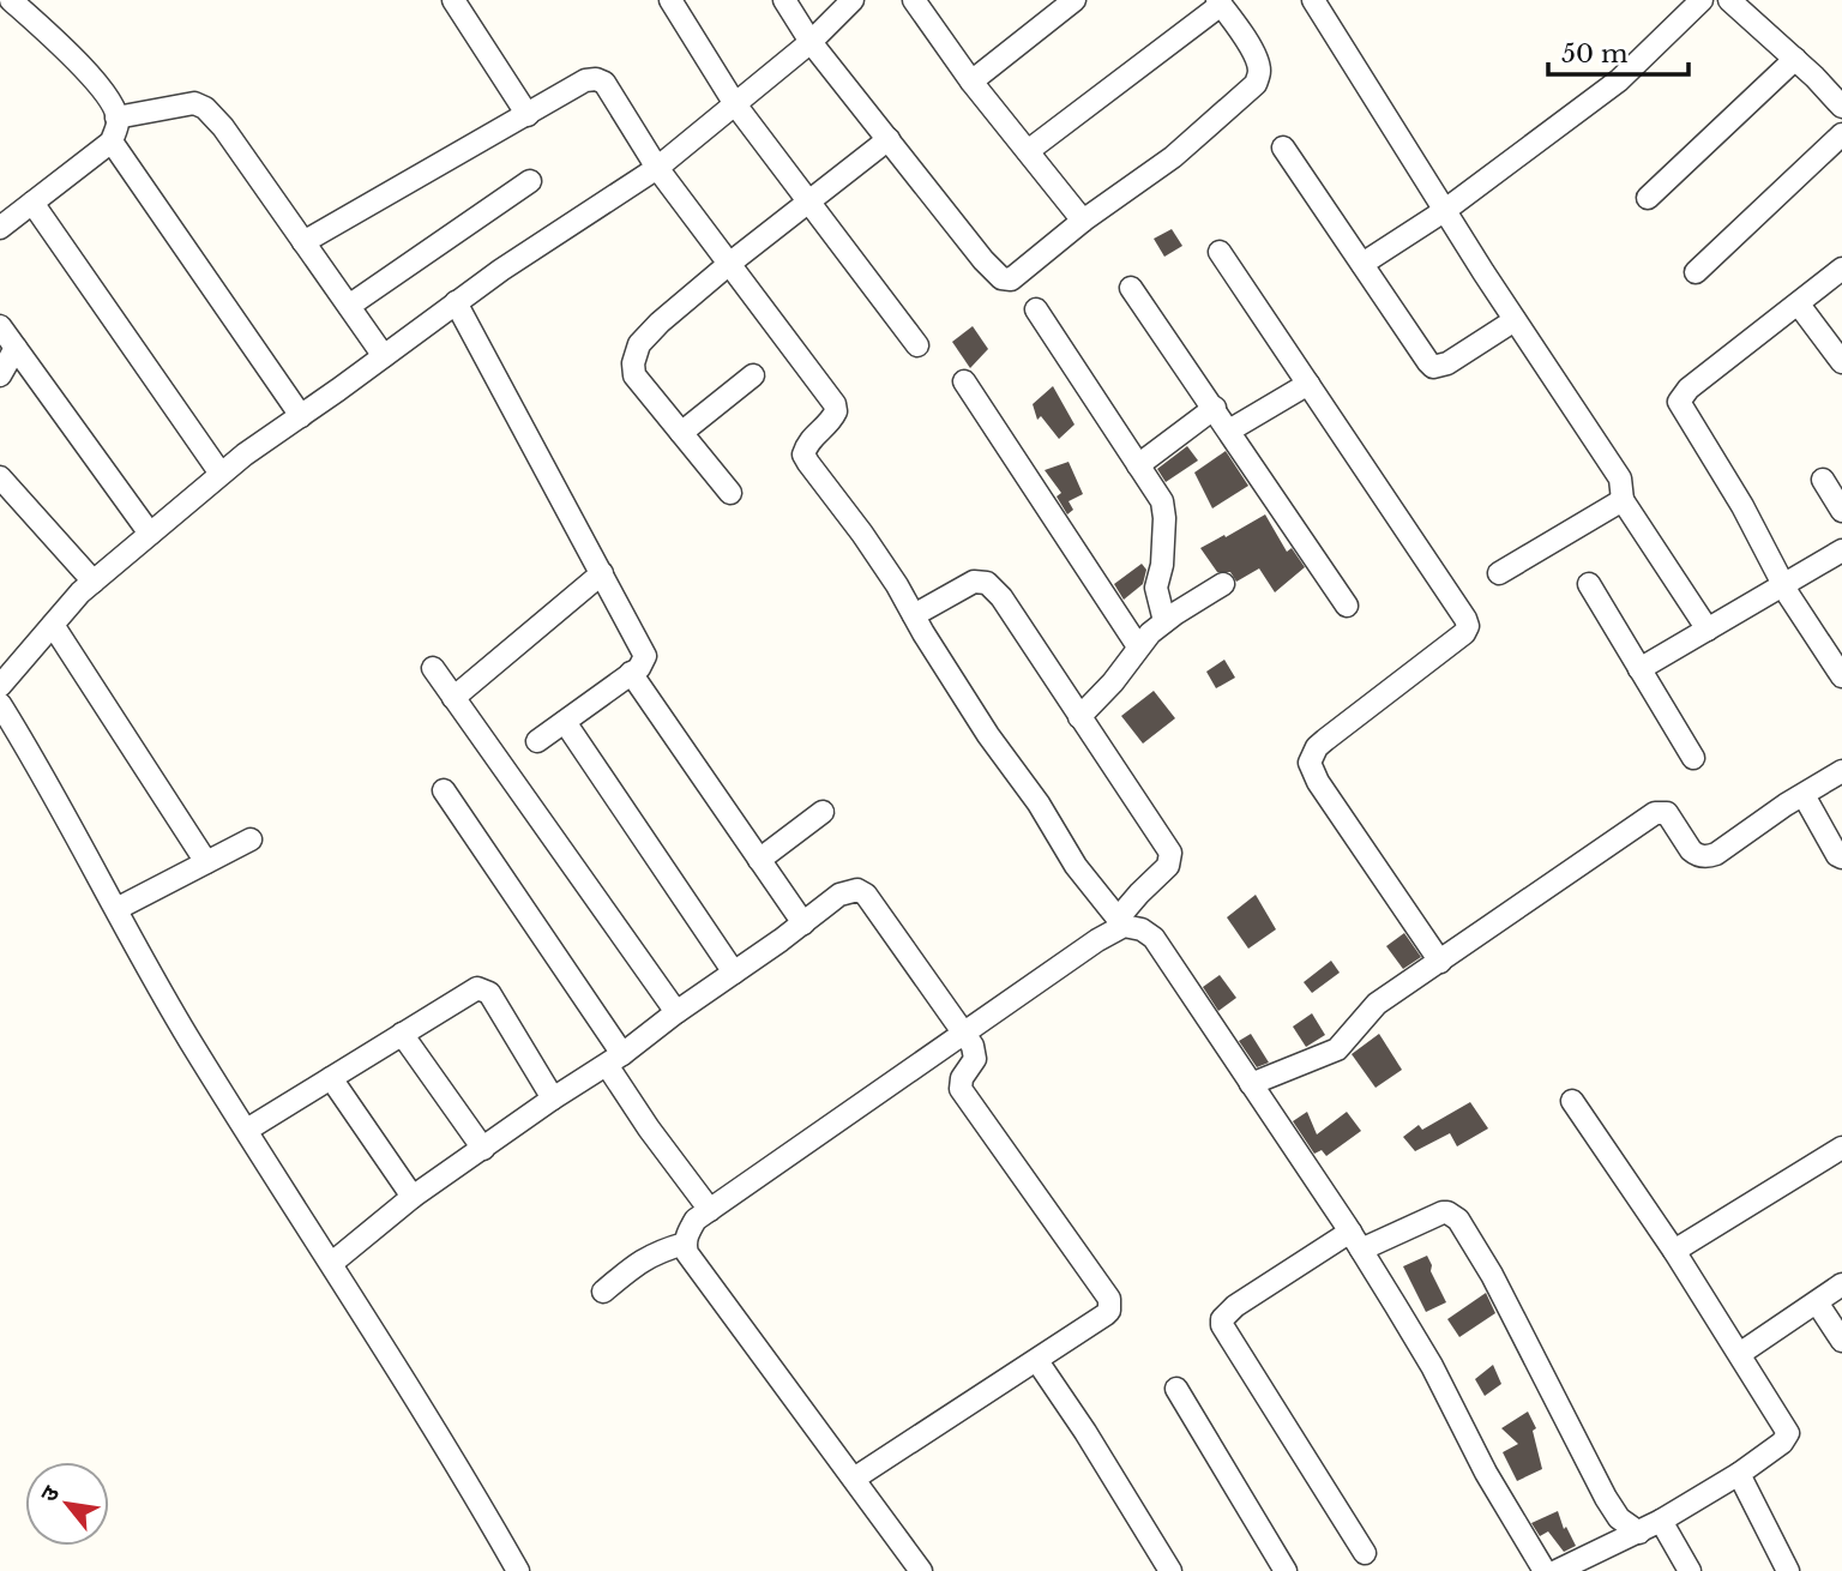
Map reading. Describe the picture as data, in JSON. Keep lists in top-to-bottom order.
{
  "scale_bar": "50 m",
  "north": "top left"
}
